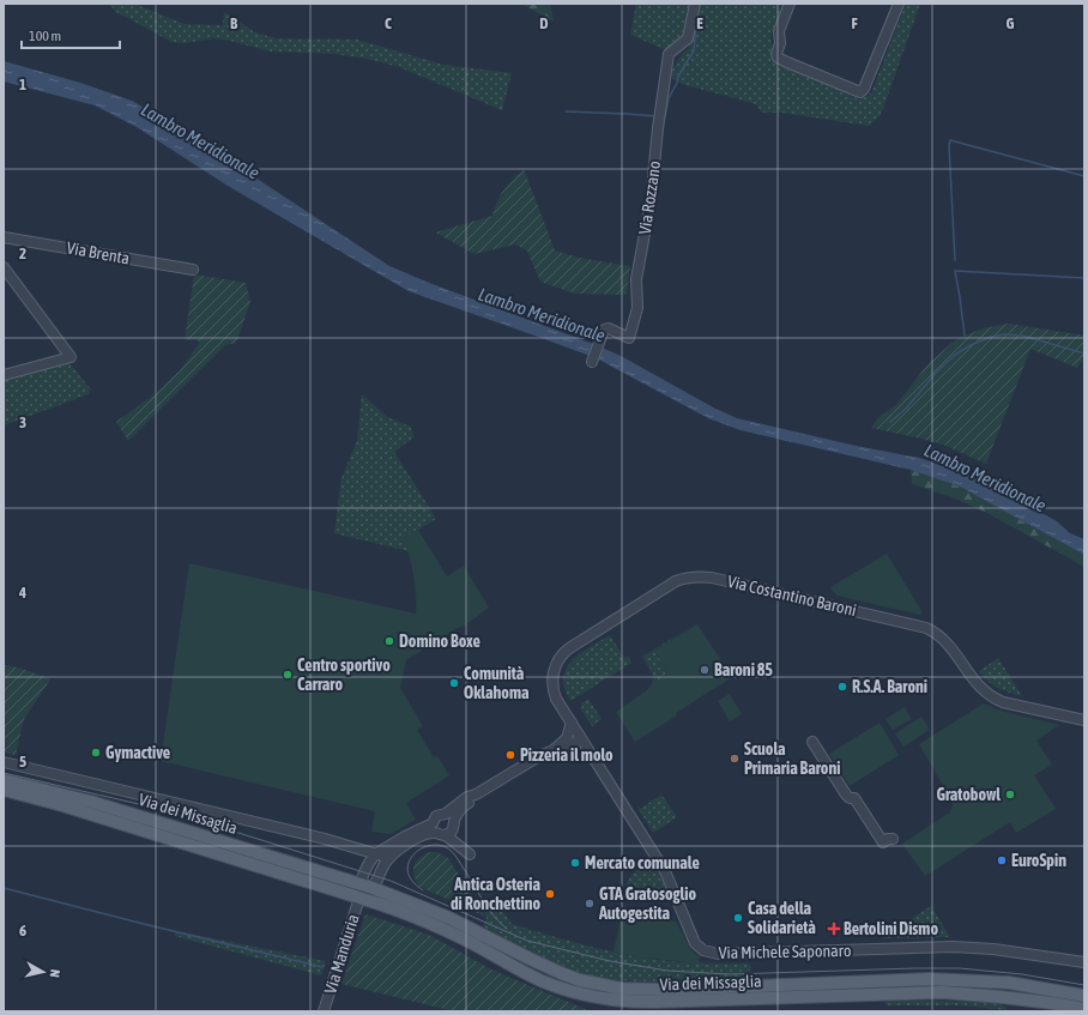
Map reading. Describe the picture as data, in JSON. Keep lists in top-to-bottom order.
{
  "streets": {
    "main road": ["Via dei Missaglia"],
    "street": [
      "Via Rozzano",
      "Via Brenta",
      "Via Costantino Baroni",
      "Via Michele Saponaro",
      "Via Manduria"
    ]
  },
  "crossings": [
    ["Via Costantino Baroni", "Via Michele Saponaro"],
    ["Via dei Missaglia", "Via Manduria"]
  ],
  "water": ["Lambro Meridionale"],
  "places": {
    "other": [
      "Domino Boxe",
      "Baroni 85",
      "Centro sportivo Carraro",
      "Comunità Oklahoma",
      "R.S.A. Baroni",
      "Gymactive",
      "Pizzeria il molo",
      "Scuola Primaria Baroni",
      "Gratobowl",
      "EuroSpin",
      "Mercato comunale",
      "Antica Osteria di Ronchettino",
      "GTA Gratosoglio Autogestita",
      "Casa della Solidarietà"
    ],
    "health": ["Bertolini Dismo"]
  },
  "scale_bar": "100 m",
  "north": "right",
  "grid": {
    "columns": [
      "B",
      "C",
      "D",
      "E",
      "F",
      "G"
    ],
    "rows": [
      "1",
      "2",
      "3",
      "4",
      "5",
      "6"
    ]
  }
}
